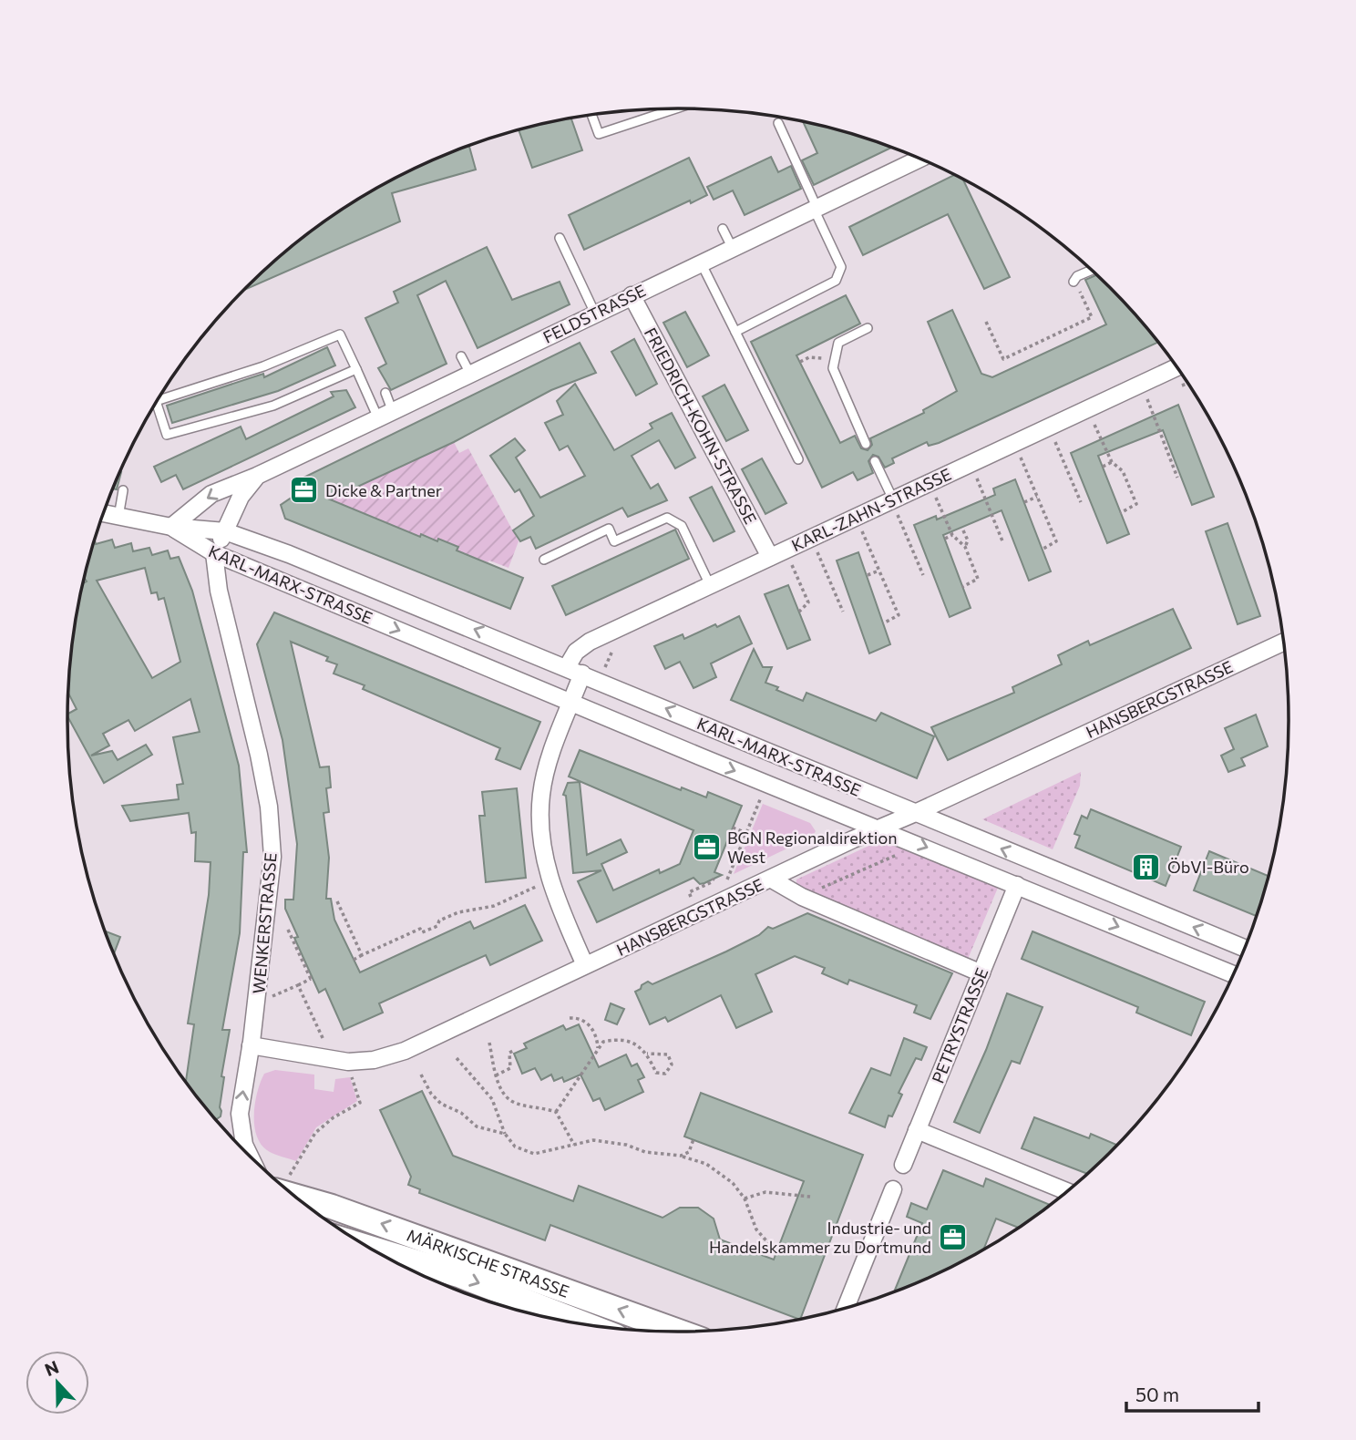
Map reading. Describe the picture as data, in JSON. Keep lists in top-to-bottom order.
{
  "streets": {
    "main road": ["MÄRKISCHE STRASSE"],
    "street": [
      "FELDSTRASSE",
      "FRIEDRICH-KOHN-STRASSE",
      "KARL-ZAHN-STRASSE",
      "KARL-MARX-STRASSE",
      "HANSBERGSTRASSE",
      "WENKERSTRASSE",
      "PETRYSTRASSE"
    ]
  },
  "crossings": [
    ["FELDSTRASSE", "FRIEDRICH-KOHN-STRASSE"],
    ["FELDSTRASSE", "KARL-MARX-STRASSE"],
    ["FELDSTRASSE", "WENKERSTRASSE"],
    ["FRIEDRICH-KOHN-STRASSE", "KARL-ZAHN-STRASSE"],
    ["KARL-ZAHN-STRASSE", "KARL-MARX-STRASSE"],
    ["KARL-MARX-STRASSE", "HANSBERGSTRASSE"],
    ["KARL-MARX-STRASSE", "WENKERSTRASSE"],
    ["KARL-MARX-STRASSE", "PETRYSTRASSE"],
    ["HANSBERGSTRASSE", "WENKERSTRASSE"]
  ],
  "places": {
    "office": ["Dicke & Partner", "BGN Regionaldirektion West", "Industrie- und Handelskammer zu Dortmund"],
    "building": ["ÖbVI-Büro"]
  },
  "scale_bar": "50 m",
  "north": "top"
}
